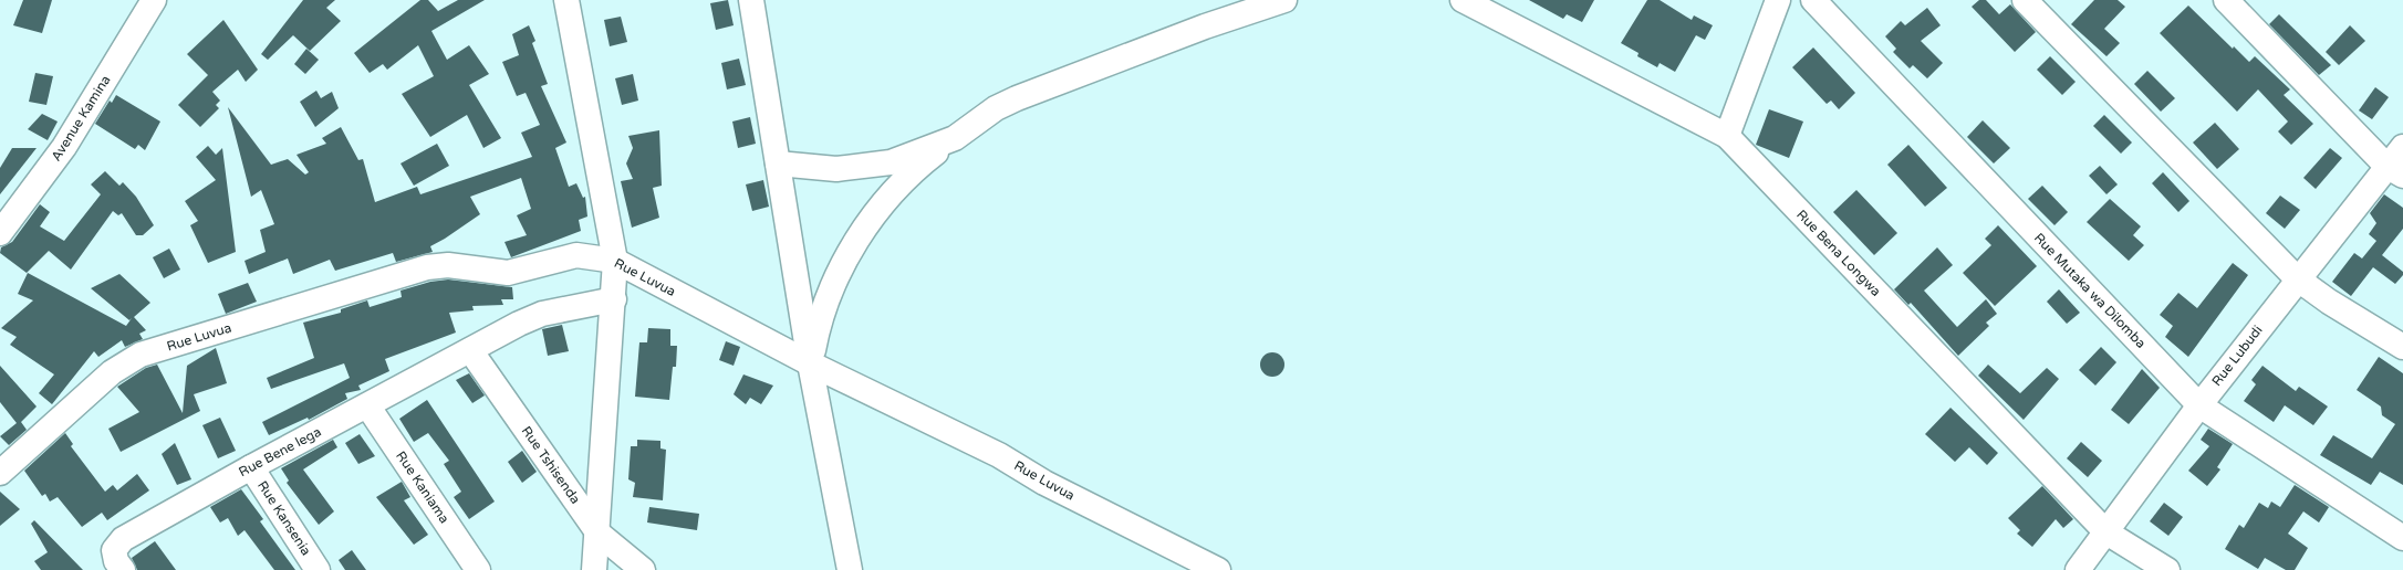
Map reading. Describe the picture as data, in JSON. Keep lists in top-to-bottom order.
{
  "streets": {
    "street": [
      "Avenue Kamina",
      "Rue Bena Longwa",
      "Rue Luvua",
      "Rue Mutaka wa Dilomba",
      "Rue Lubudi",
      "Rue Bene lega",
      "Rue Tshisenda",
      "Rue Kaniama",
      "Rue Kansenia"
    ]
  },
  "crossings": [
    ["Rue Bena Longwa", "Rue Lubudi"],
    ["Rue Mutaka wa Dilomba", "Rue Lubudi"],
    ["Rue Bene lega", "Rue Tshisenda"],
    ["Rue Bene lega", "Rue Kaniama"],
    ["Rue Bene lega", "Rue Kansenia"]
  ]
}
